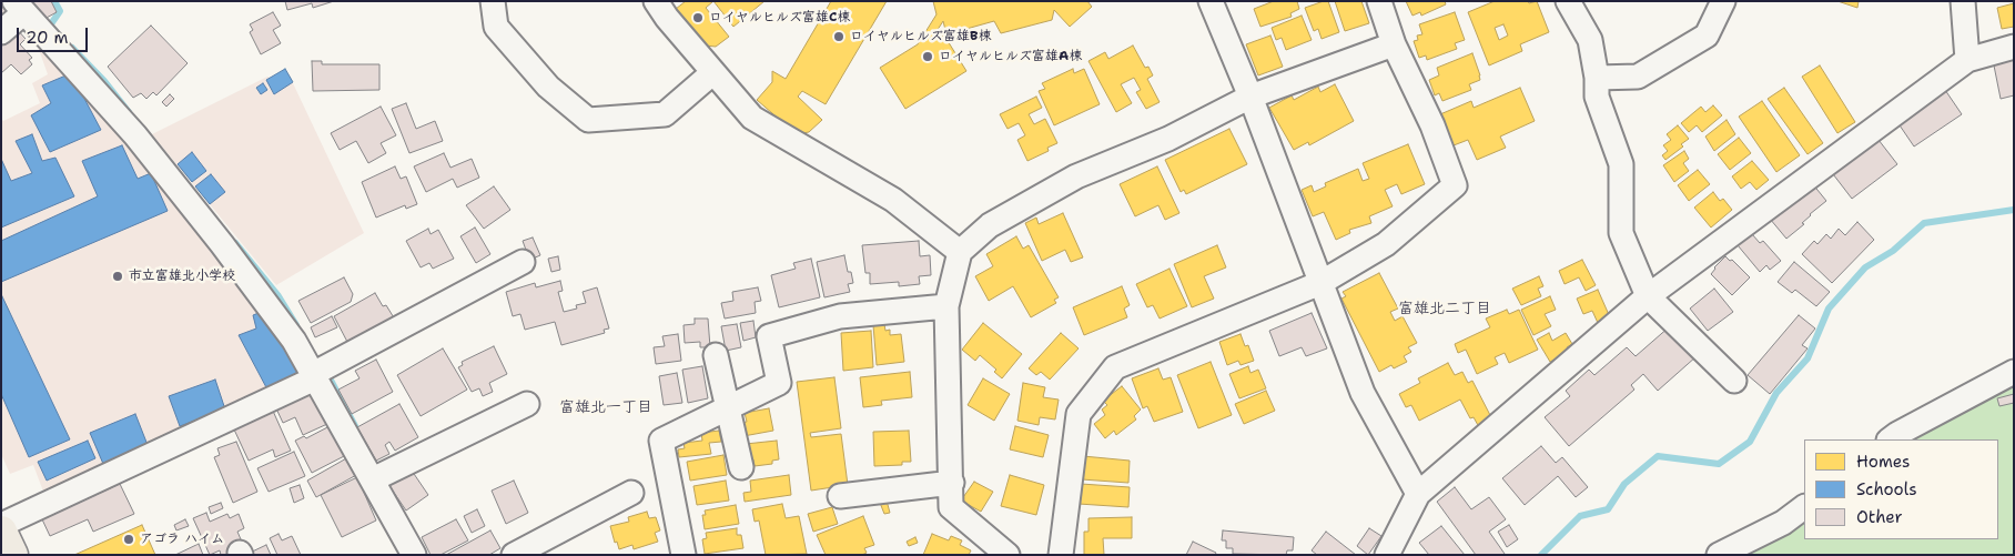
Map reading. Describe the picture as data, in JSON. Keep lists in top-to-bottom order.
{
  "districts": ["富雄北二丁目", "富雄北一丁目"],
  "places": [
    "ロイヤルヒルズ富雄C棟",
    "ロイヤルヒルズ富雄B棟",
    "ロイヤルヒルズ富雄A棟",
    "市立富雄北小学校",
    "アゴラ ハイム"
  ],
  "legend": ["Homes", "Schools", "Other"],
  "scale_bar": "20 m"
}
